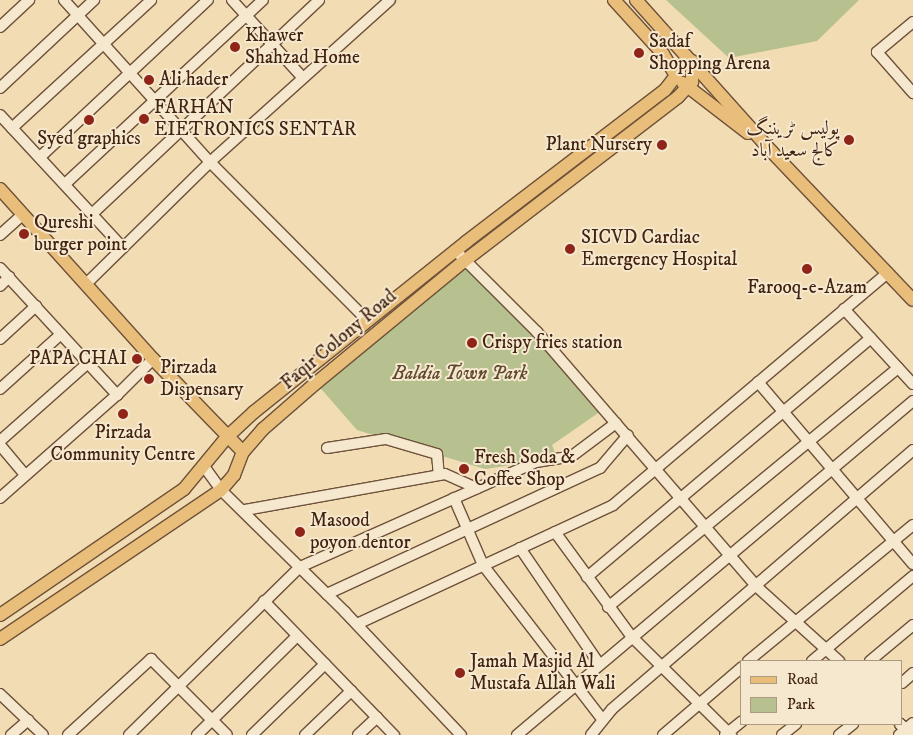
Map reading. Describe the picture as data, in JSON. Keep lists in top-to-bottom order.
{
  "streets": {
    "main road": ["Faqir Colony Road"]
  },
  "parks": ["Baldia Town Park"],
  "places": [
    "Khawer Shahzad Home",
    "Sadaf Shopping Arena",
    "Ali hader",
    "FARHAN EIETRONICS SENTAR",
    "Syed graphics",
    "پولیس ٹریننگ کالج سعید آباد",
    "Plant Nursery",
    "Qureshi burger point",
    "SICVD Cardiac Emergency Hospital",
    "Farooq-e-Azam",
    "Crispy fries station",
    "PAPA CHAI",
    "Pirzada Dispensary",
    "Pirzada Community Centre",
    "Fresh Soda & Coffee Shop",
    "Masood poyon dentor",
    "Jamah Masjid Al Mustafa Allah Wali"
  ],
  "legend": ["Road", "Park"]
}
